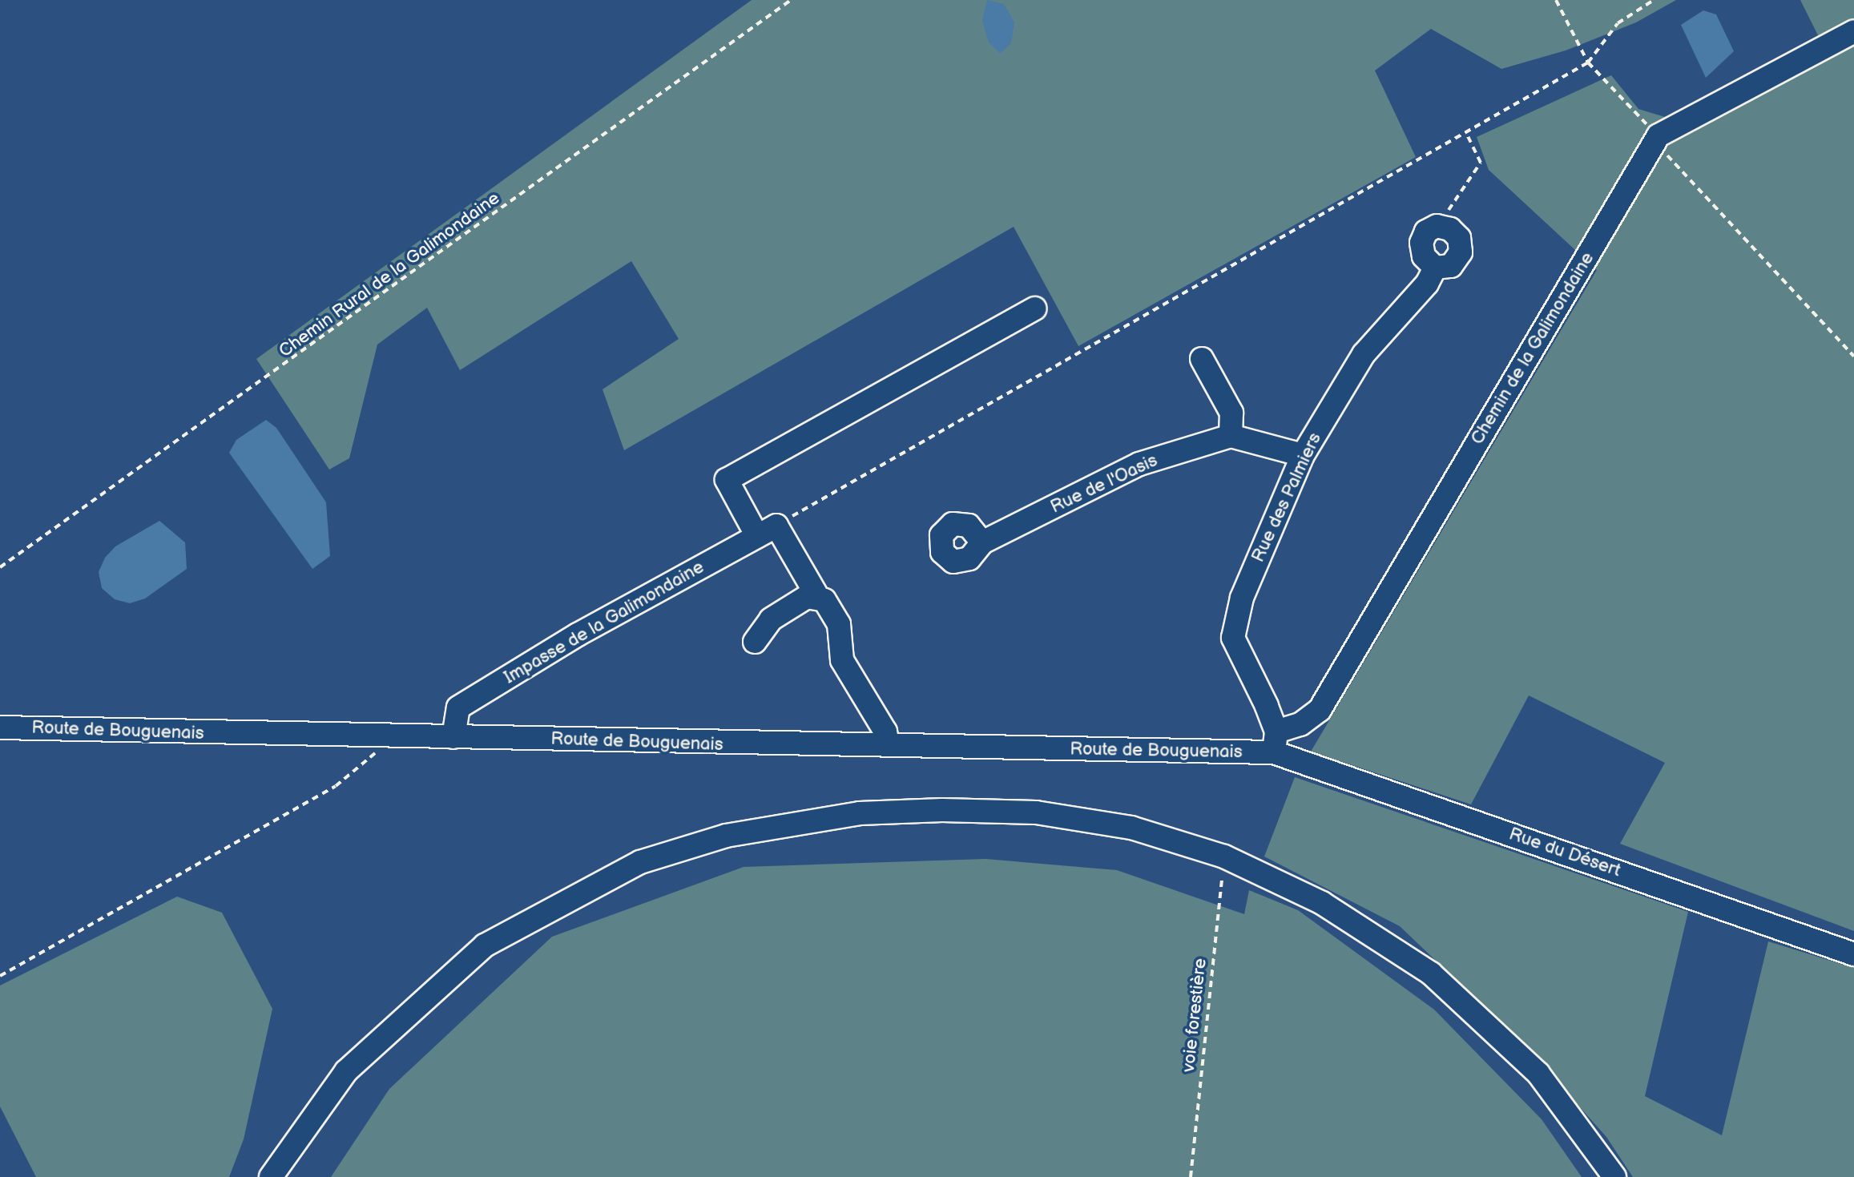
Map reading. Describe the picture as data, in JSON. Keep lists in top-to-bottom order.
{
  "streets": {
    "street": [
      "Chemin de la Galimondaine",
      "Rue de l'Oasis",
      "Rue des Palmiers",
      "Impasse de la Galimondaine",
      "Route de Bouguenais",
      "Rue du Désert"
    ],
    "path": ["Chemin Rural de la Galimondaine", "voie forestière"]
  },
  "crossings": [
    ["Chemin de la Galimondaine", "Rue des Palmiers"],
    ["Chemin de la Galimondaine", "Route de Bouguenais"],
    ["Chemin de la Galimondaine", "Rue du Désert"],
    ["Rue des Palmiers", "Route de Bouguenais"],
    ["Rue des Palmiers", "Rue du Désert"],
    ["Impasse de la Galimondaine", "Route de Bouguenais"],
    ["Route de Bouguenais", "Rue du Désert"]
  ]
}
